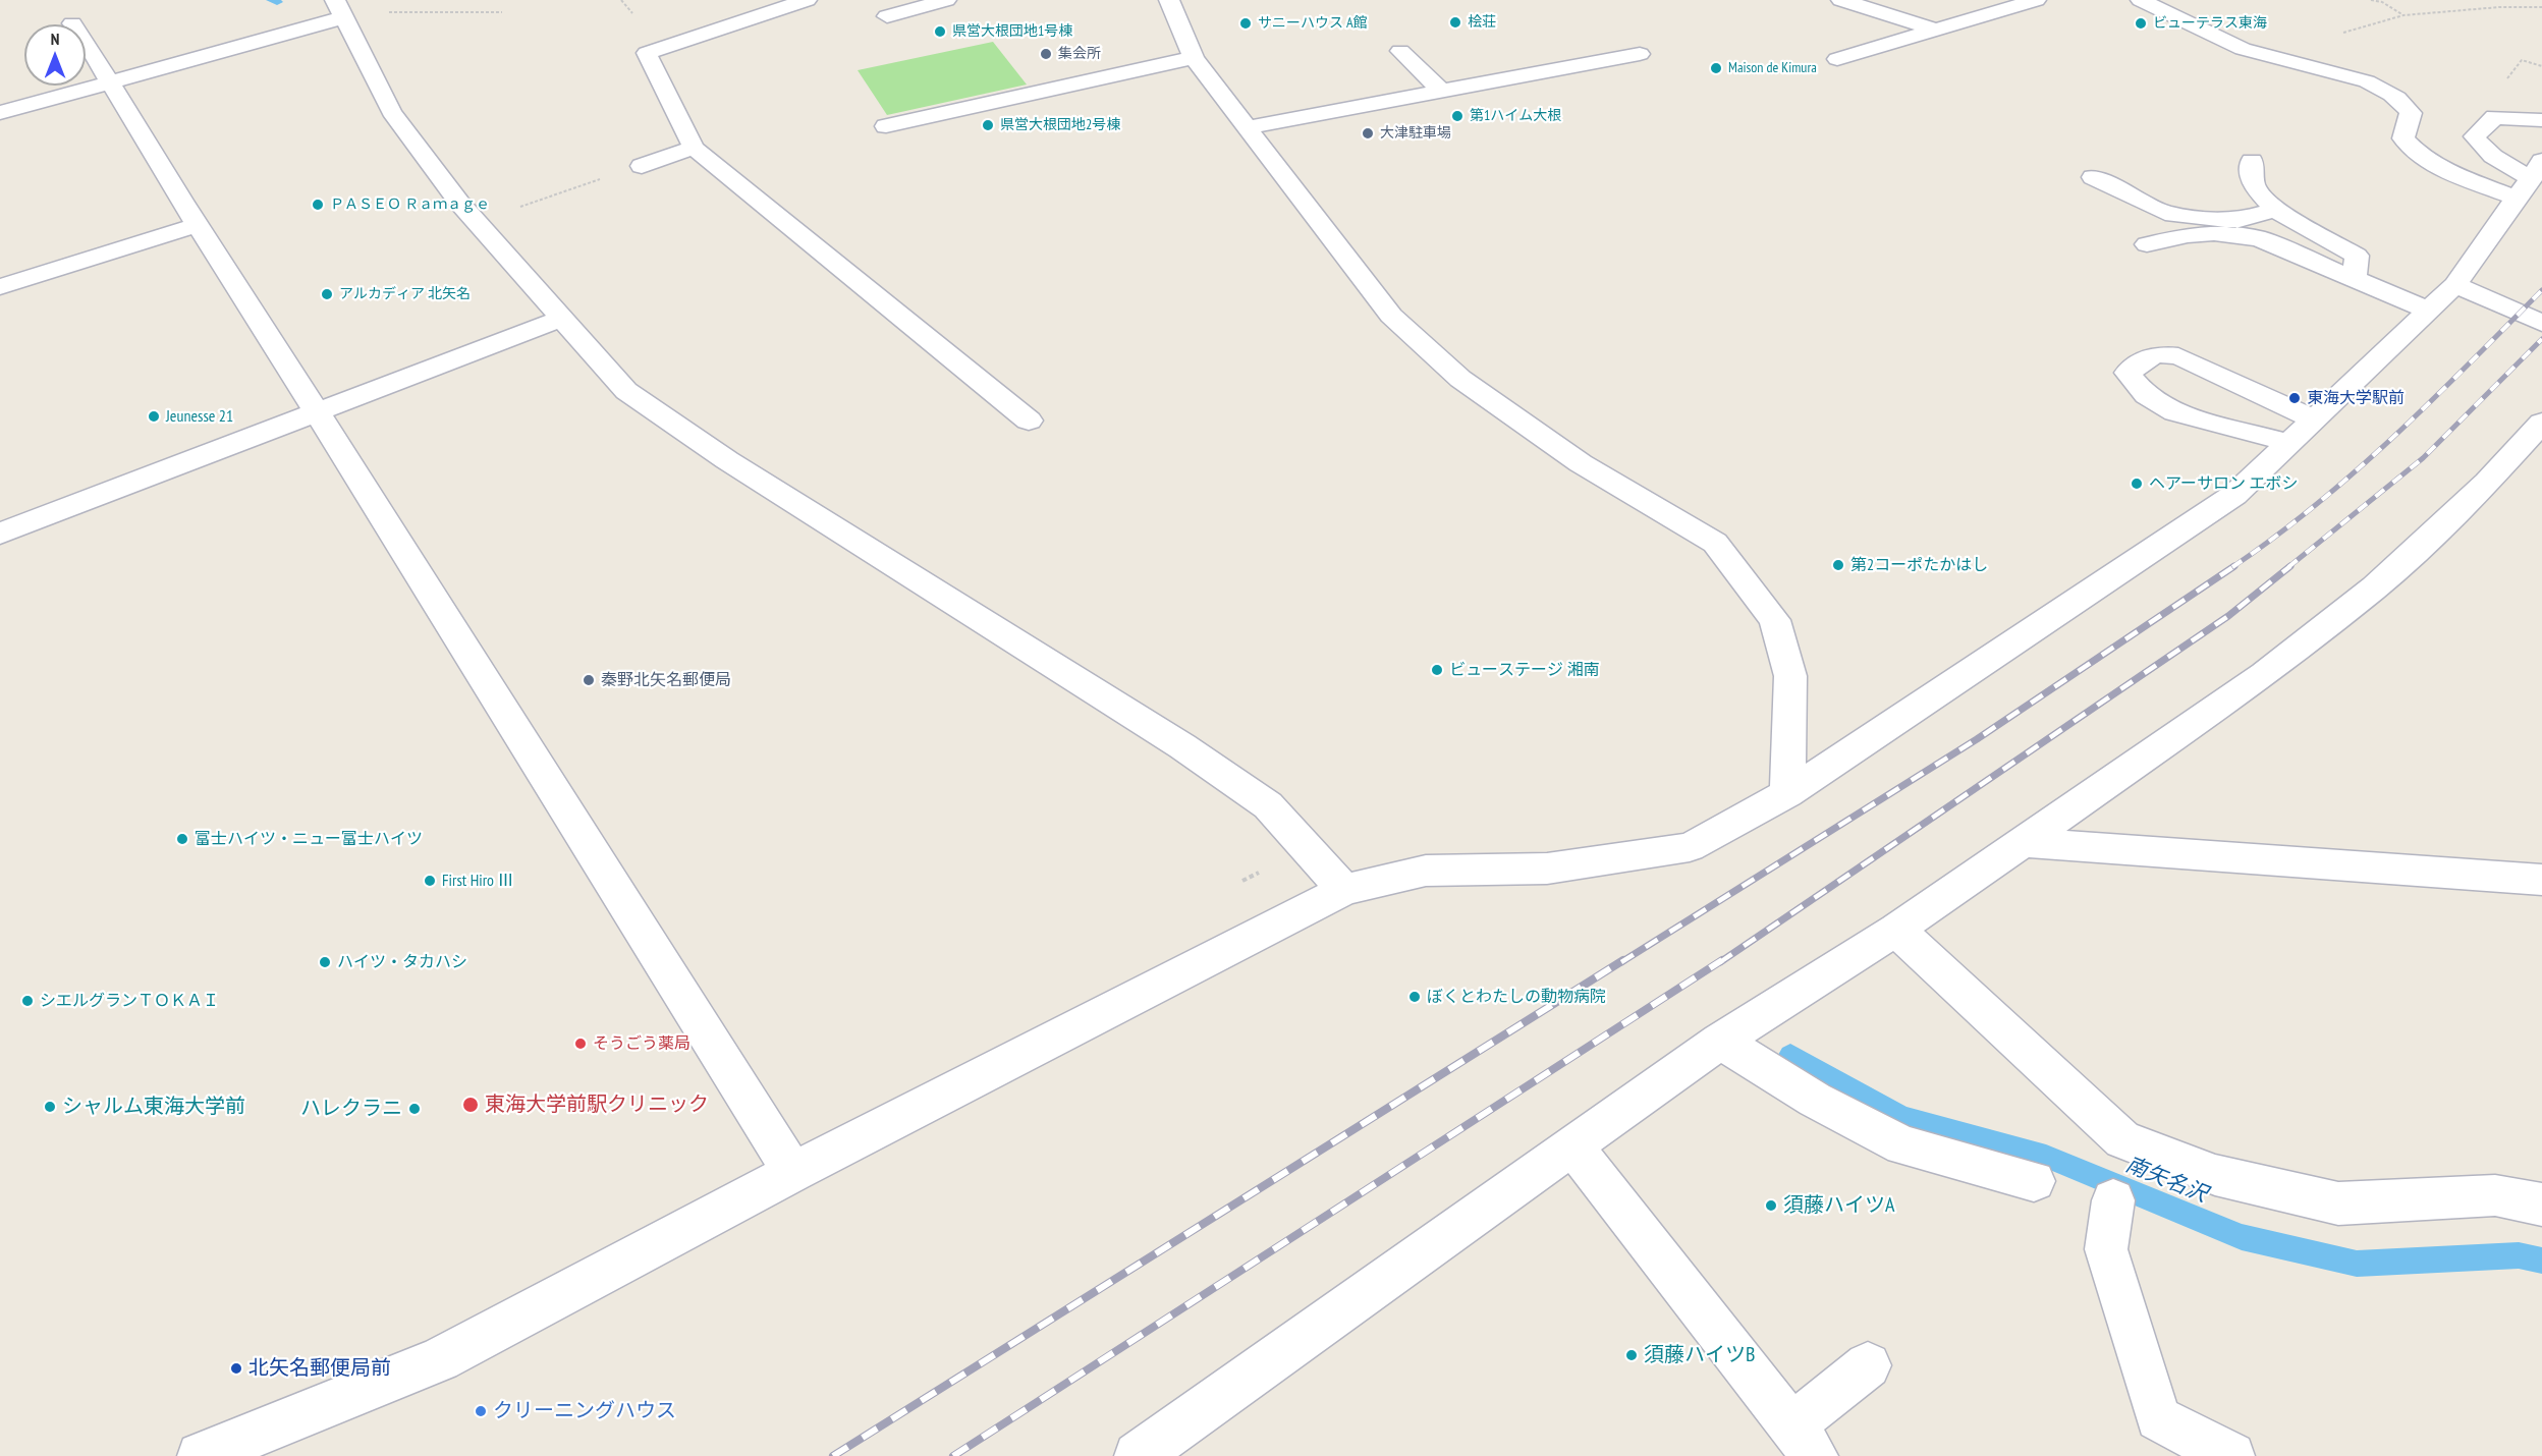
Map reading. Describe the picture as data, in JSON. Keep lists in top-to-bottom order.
{
  "water": ["南矢名沢"],
  "places": [
    "桧荘",
    "サニーハウス A館",
    "ビューテラス東海",
    "県営大根団地1号棟",
    "集会所",
    "Maison de Kimura",
    "第1ハイム大根",
    "県営大根団地2号棟",
    "大津駐車場",
    "ＰＡＳＥＯ Ｒａｍａｇｅ",
    "アルカディア 北矢名",
    "東海大学駅前",
    "Jeunesse 21",
    "ヘアーサロン エボシ",
    "第2コーポたかはし",
    "ビューステージ 湘南",
    "秦野北矢名郵便局",
    "富士ハイツ・ニュー富士ハイツ",
    "First Hiro Ⅲ",
    "ハイツ・タカハシ",
    "ぼくとわたしの動物病院",
    "シエルグランＴＯＫＡＩ",
    "そうごう薬局",
    "東海大学前駅クリニック",
    "シャルム東海大学前",
    "ハレクラニ",
    "須藤ハイツA",
    "須藤ハイツB",
    "北矢名郵便局前",
    "クリーニングハウス"
  ],
  "north": "top"
}
